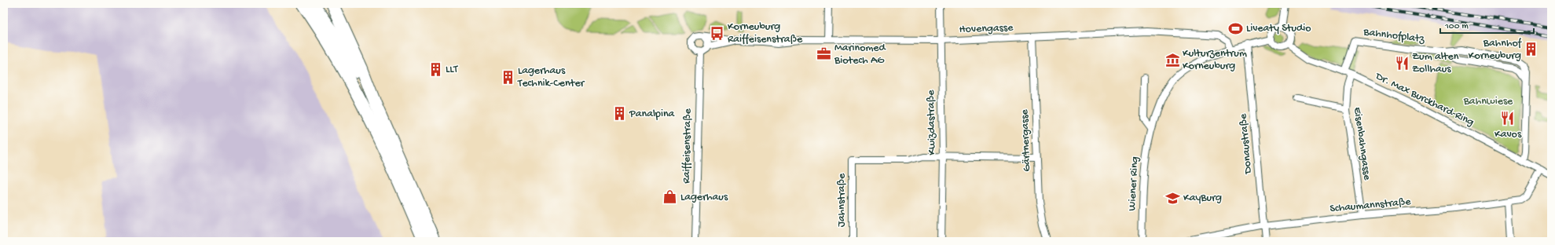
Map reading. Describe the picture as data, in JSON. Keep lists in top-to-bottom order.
{
  "streets": {
    "street": [
      "Hovengasse",
      "Bahnhofplatz",
      "Dr. Max Burckhard-Ring",
      "Kwizdastraße",
      "Gärtnergasse",
      "Donaustraße",
      "Eisenbahngasse",
      "Raiffeisenstraße",
      "Wiener Ring",
      "Jahnstraße",
      "Schaumannstraße"
    ]
  },
  "crossings": [
    ["Hovengasse", "Kwizdastraße"],
    ["Hovengasse", "Gärtnergasse"],
    ["Hovengasse", "Raiffeisenstraße"],
    ["Bahnhofplatz", "Dr. Max Burckhard-Ring"],
    ["Bahnhofplatz", "Eisenbahngasse"],
    ["Dr. Max Burckhard-Ring", "Eisenbahngasse"],
    ["Dr. Max Burckhard-Ring", "Schaumannstraße"],
    ["Kwizdastraße", "Jahnstraße"],
    ["Donaustraße", "Schaumannstraße"],
    ["Eisenbahngasse", "Schaumannstraße"]
  ],
  "parks": ["Bahnwiese"],
  "places": {
    "sports": ["Liveaty Studio"],
    "bus stop": ["Korneuburg Raiffeisenstraße"],
    "building": [
      "Bahnhof Korneuburg",
      "LLT",
      "Lagerhaus Technik-Center",
      "Panalpina"
    ],
    "office": ["Marinomed Biotech AG"],
    "museum": ["Kulturzentrum Korneuburg"],
    "restaurant": ["Zum alten Zollhaus", "Kavos"],
    "shop": ["Lagerhaus"],
    "school or university": ["KayBurg"]
  },
  "scale_bar": "100 m"
}
